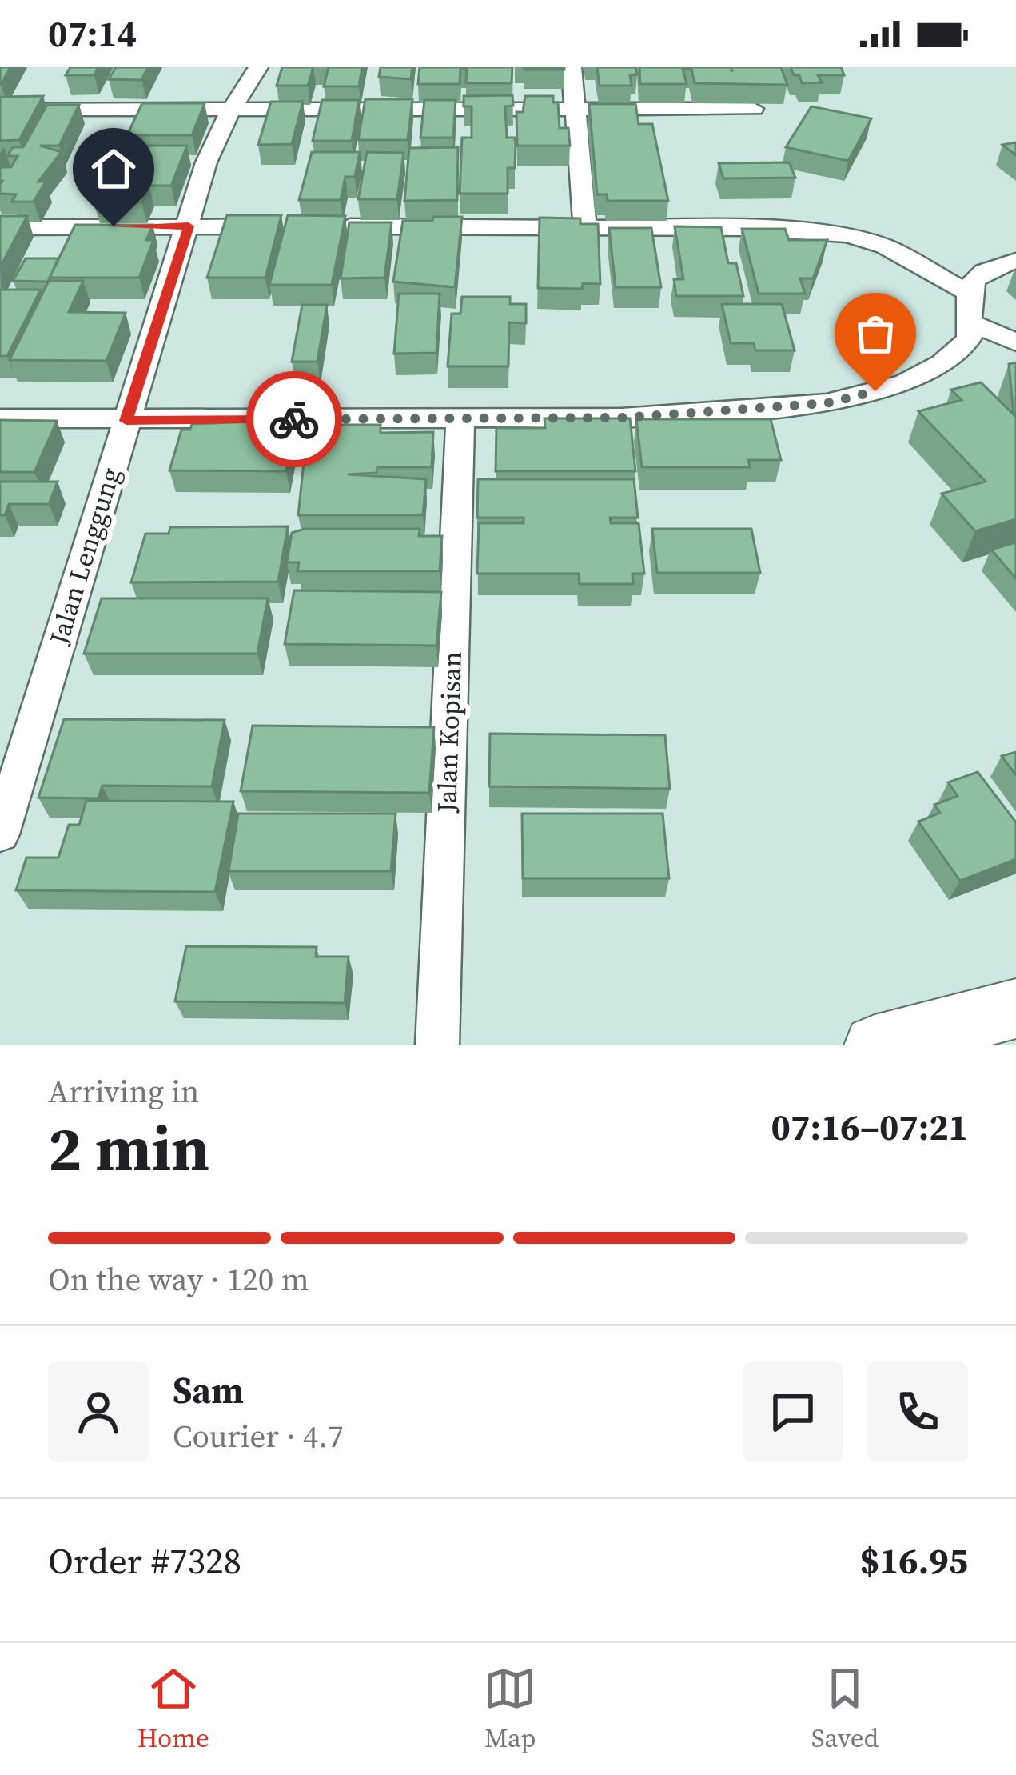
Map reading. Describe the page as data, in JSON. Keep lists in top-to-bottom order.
{
  "streets": {
    "street": ["Jalan Lenggung", "Jalan Kopisan"]
  },
  "page": {
    "status": "07:14",
    "heading": ["2 min", "Arriving in", "07:16–07:21"],
    "panel": [
      "Sam",
      "Courier · 4.7",
      "Order #7328",
      "$16.95"
    ],
    "bar": "On the way · 120 m",
    "tabs": ["Home", "Map", "Saved"]
  }
}
